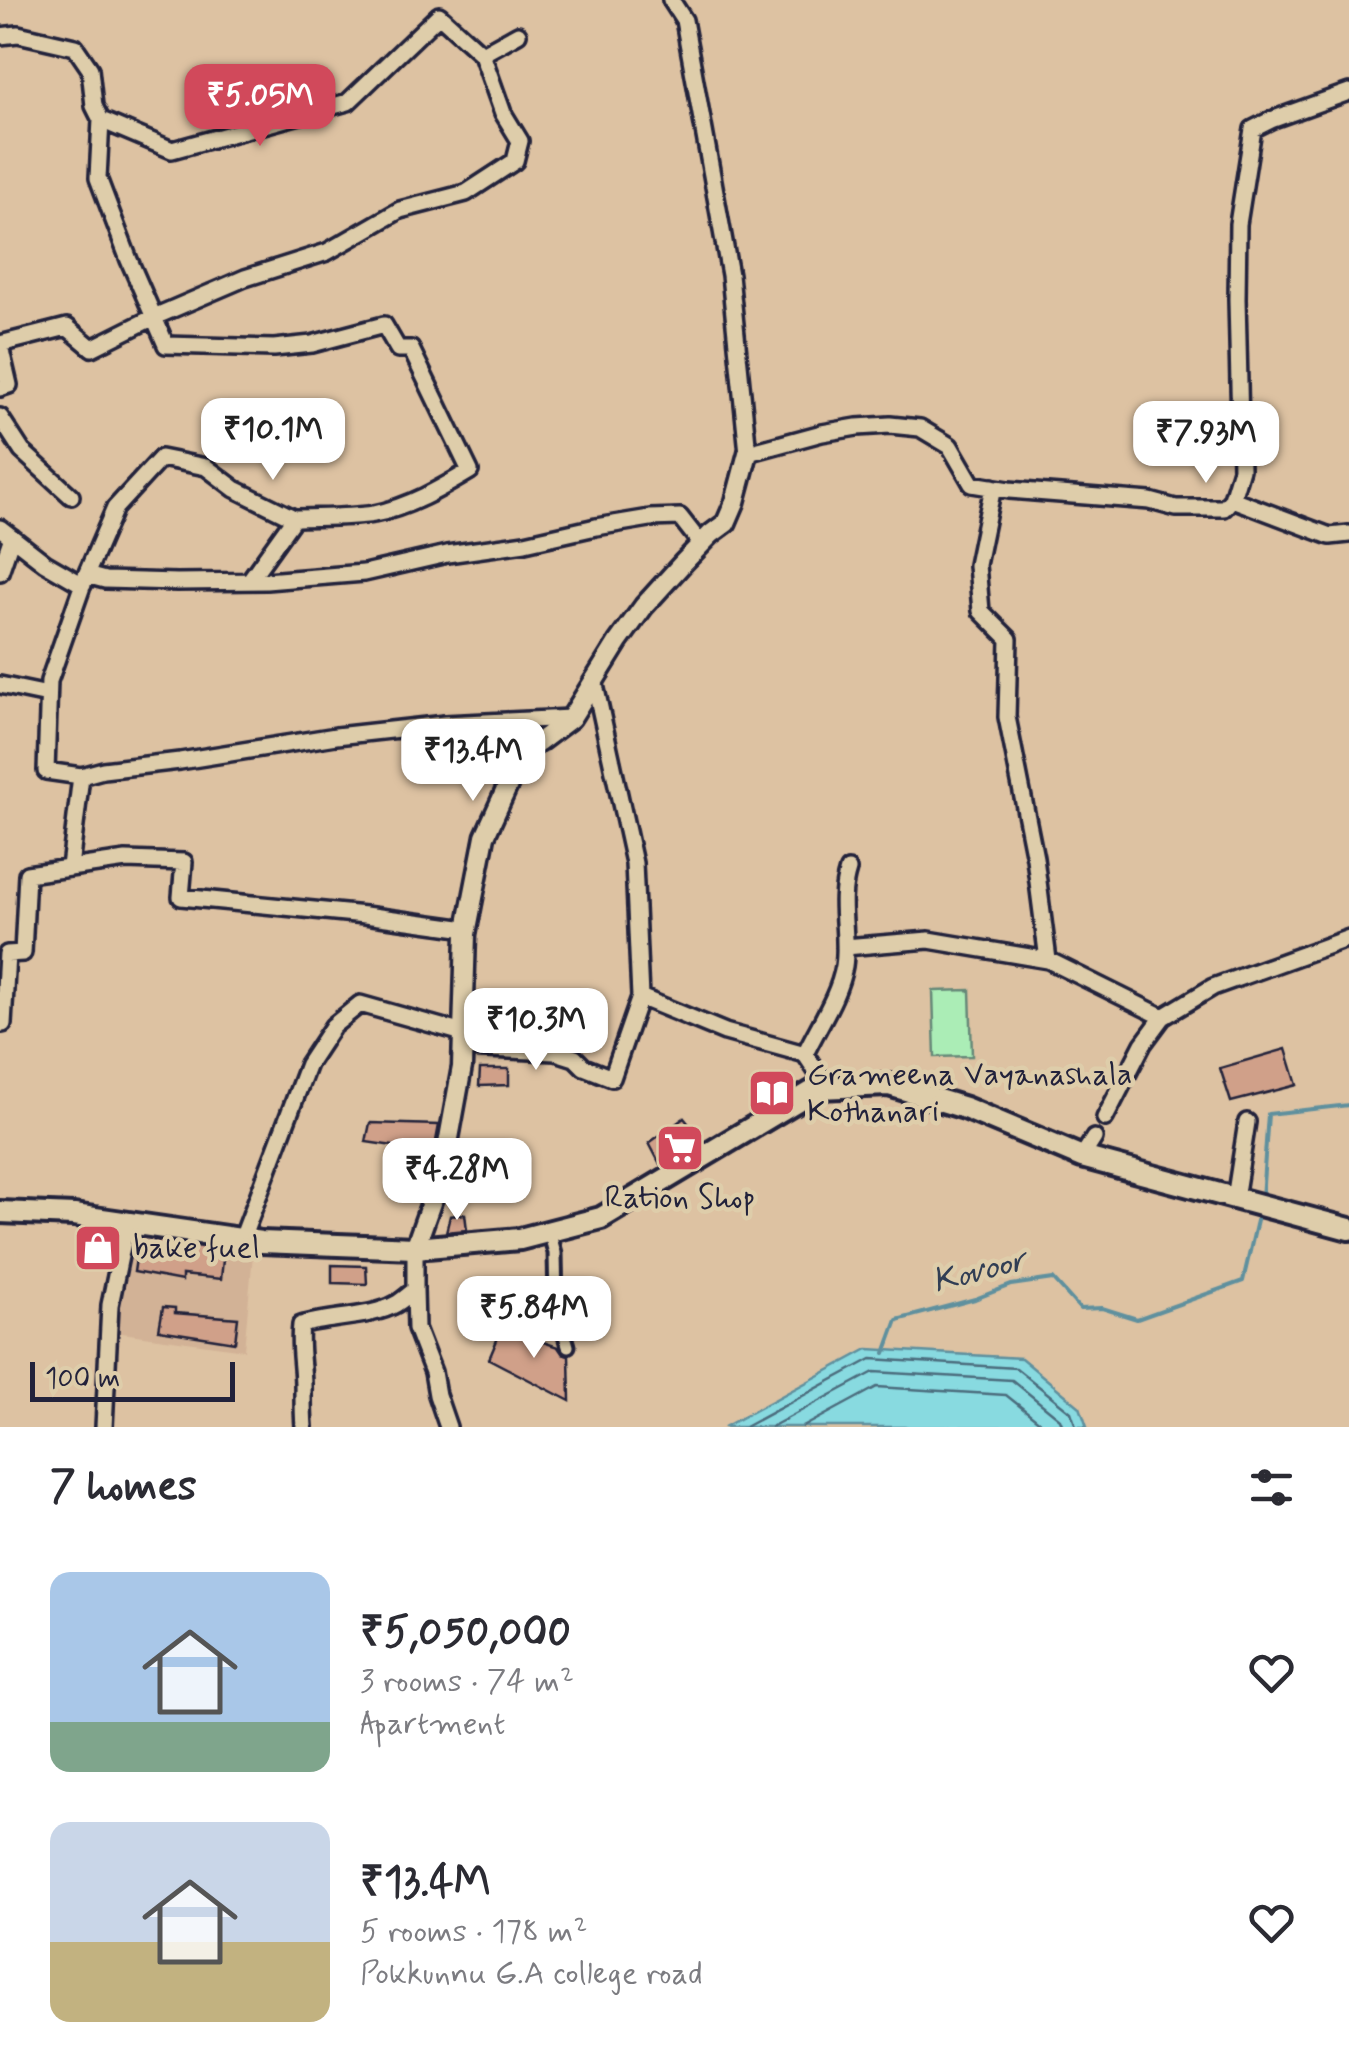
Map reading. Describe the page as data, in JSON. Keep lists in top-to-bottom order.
{
  "water": ["Kovoor"],
  "places": {
    "library": ["Grameena Vayanashala Kothanari"],
    "supermarket": ["Ration Shop"],
    "shop": ["bake fuel"]
  },
  "scale_bar": "100 m",
  "page": {
    "price": [
      "₹5.05M",
      "₹10.1M",
      "₹7.93M",
      "₹13.4M",
      "₹10.3M",
      "₹4.28M",
      "₹5.84M"
    ],
    "scale": "100 m",
    "heading": "7 homes",
    "list": [
      {
        "name": "₹5,050,000",
        "note": "3 rooms · 74 m² · Apartment"
      },
      {
        "name": "₹13.4M",
        "note": "5 rooms · 178 m² · Pokkunnu G.A college road"
      }
    ]
  }
}
